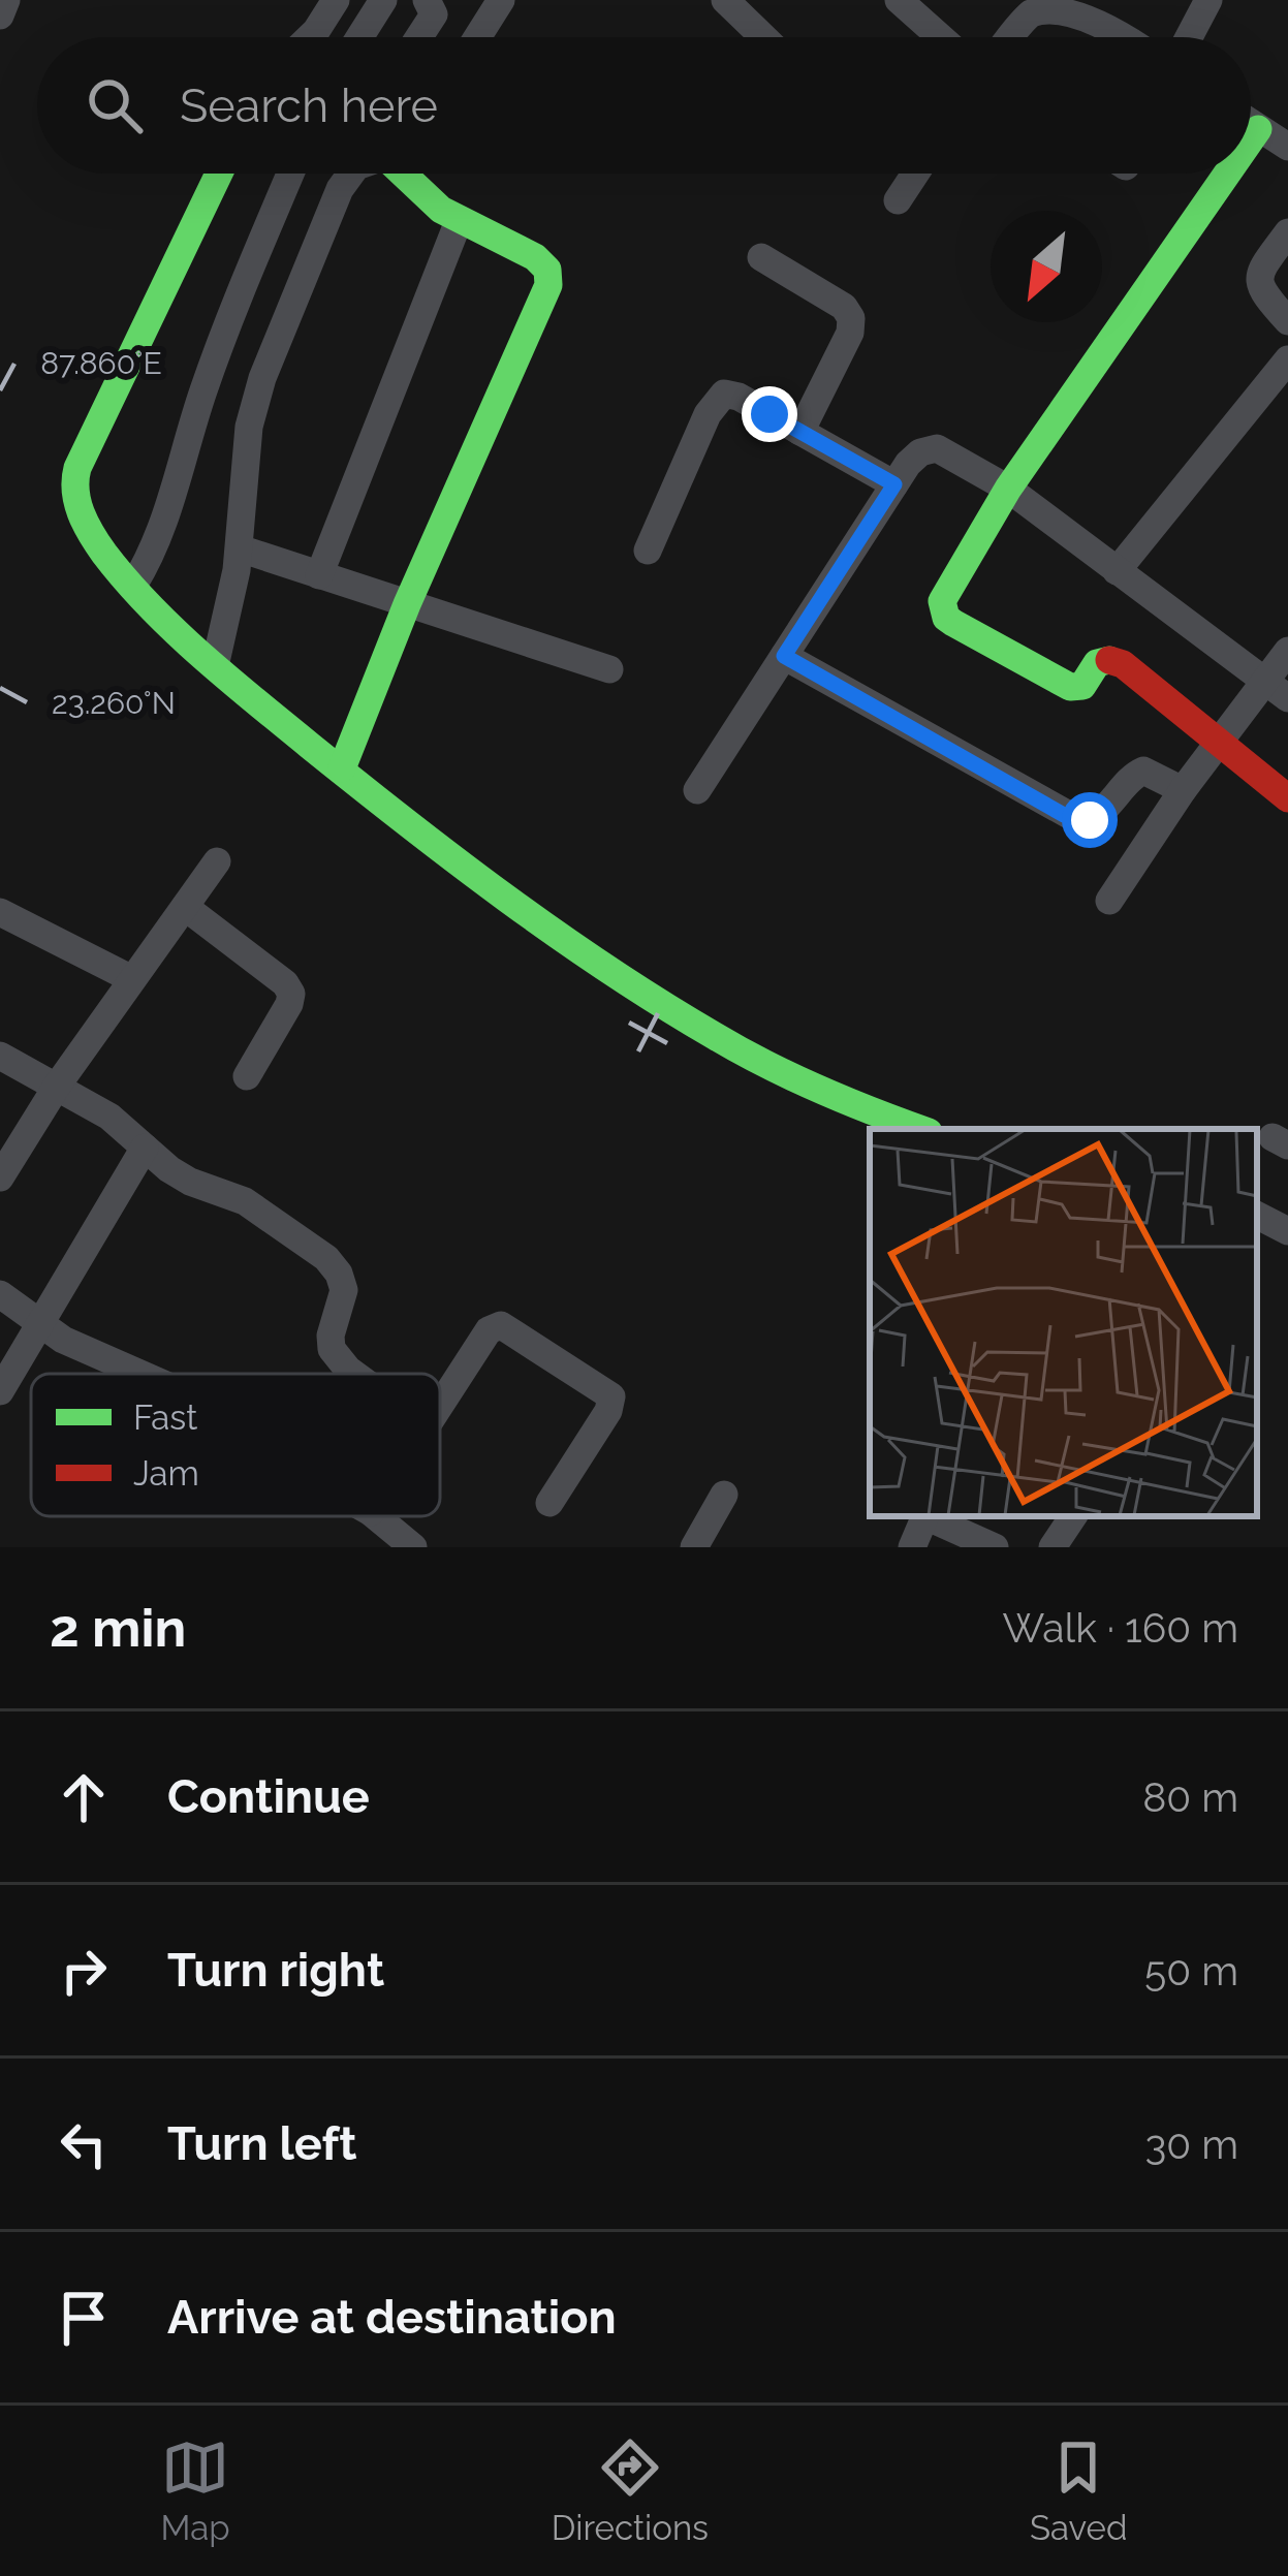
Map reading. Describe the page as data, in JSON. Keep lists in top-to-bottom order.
{
  "legend": ["Fast", "Jam"],
  "north": "bottom left",
  "page": {
    "search": "Search here",
    "heading": ["2 min", "Walk · 160 m"],
    "list": [
      ["Continue", "80 m"],
      ["Turn right", "50 m"],
      ["Turn left", "30 m"],
      "Arrive at destination"
    ],
    "nav": ["Map", "Directions", "Saved"]
  },
  "coordinates": ["87.860°E", "23.260°N"]
}
